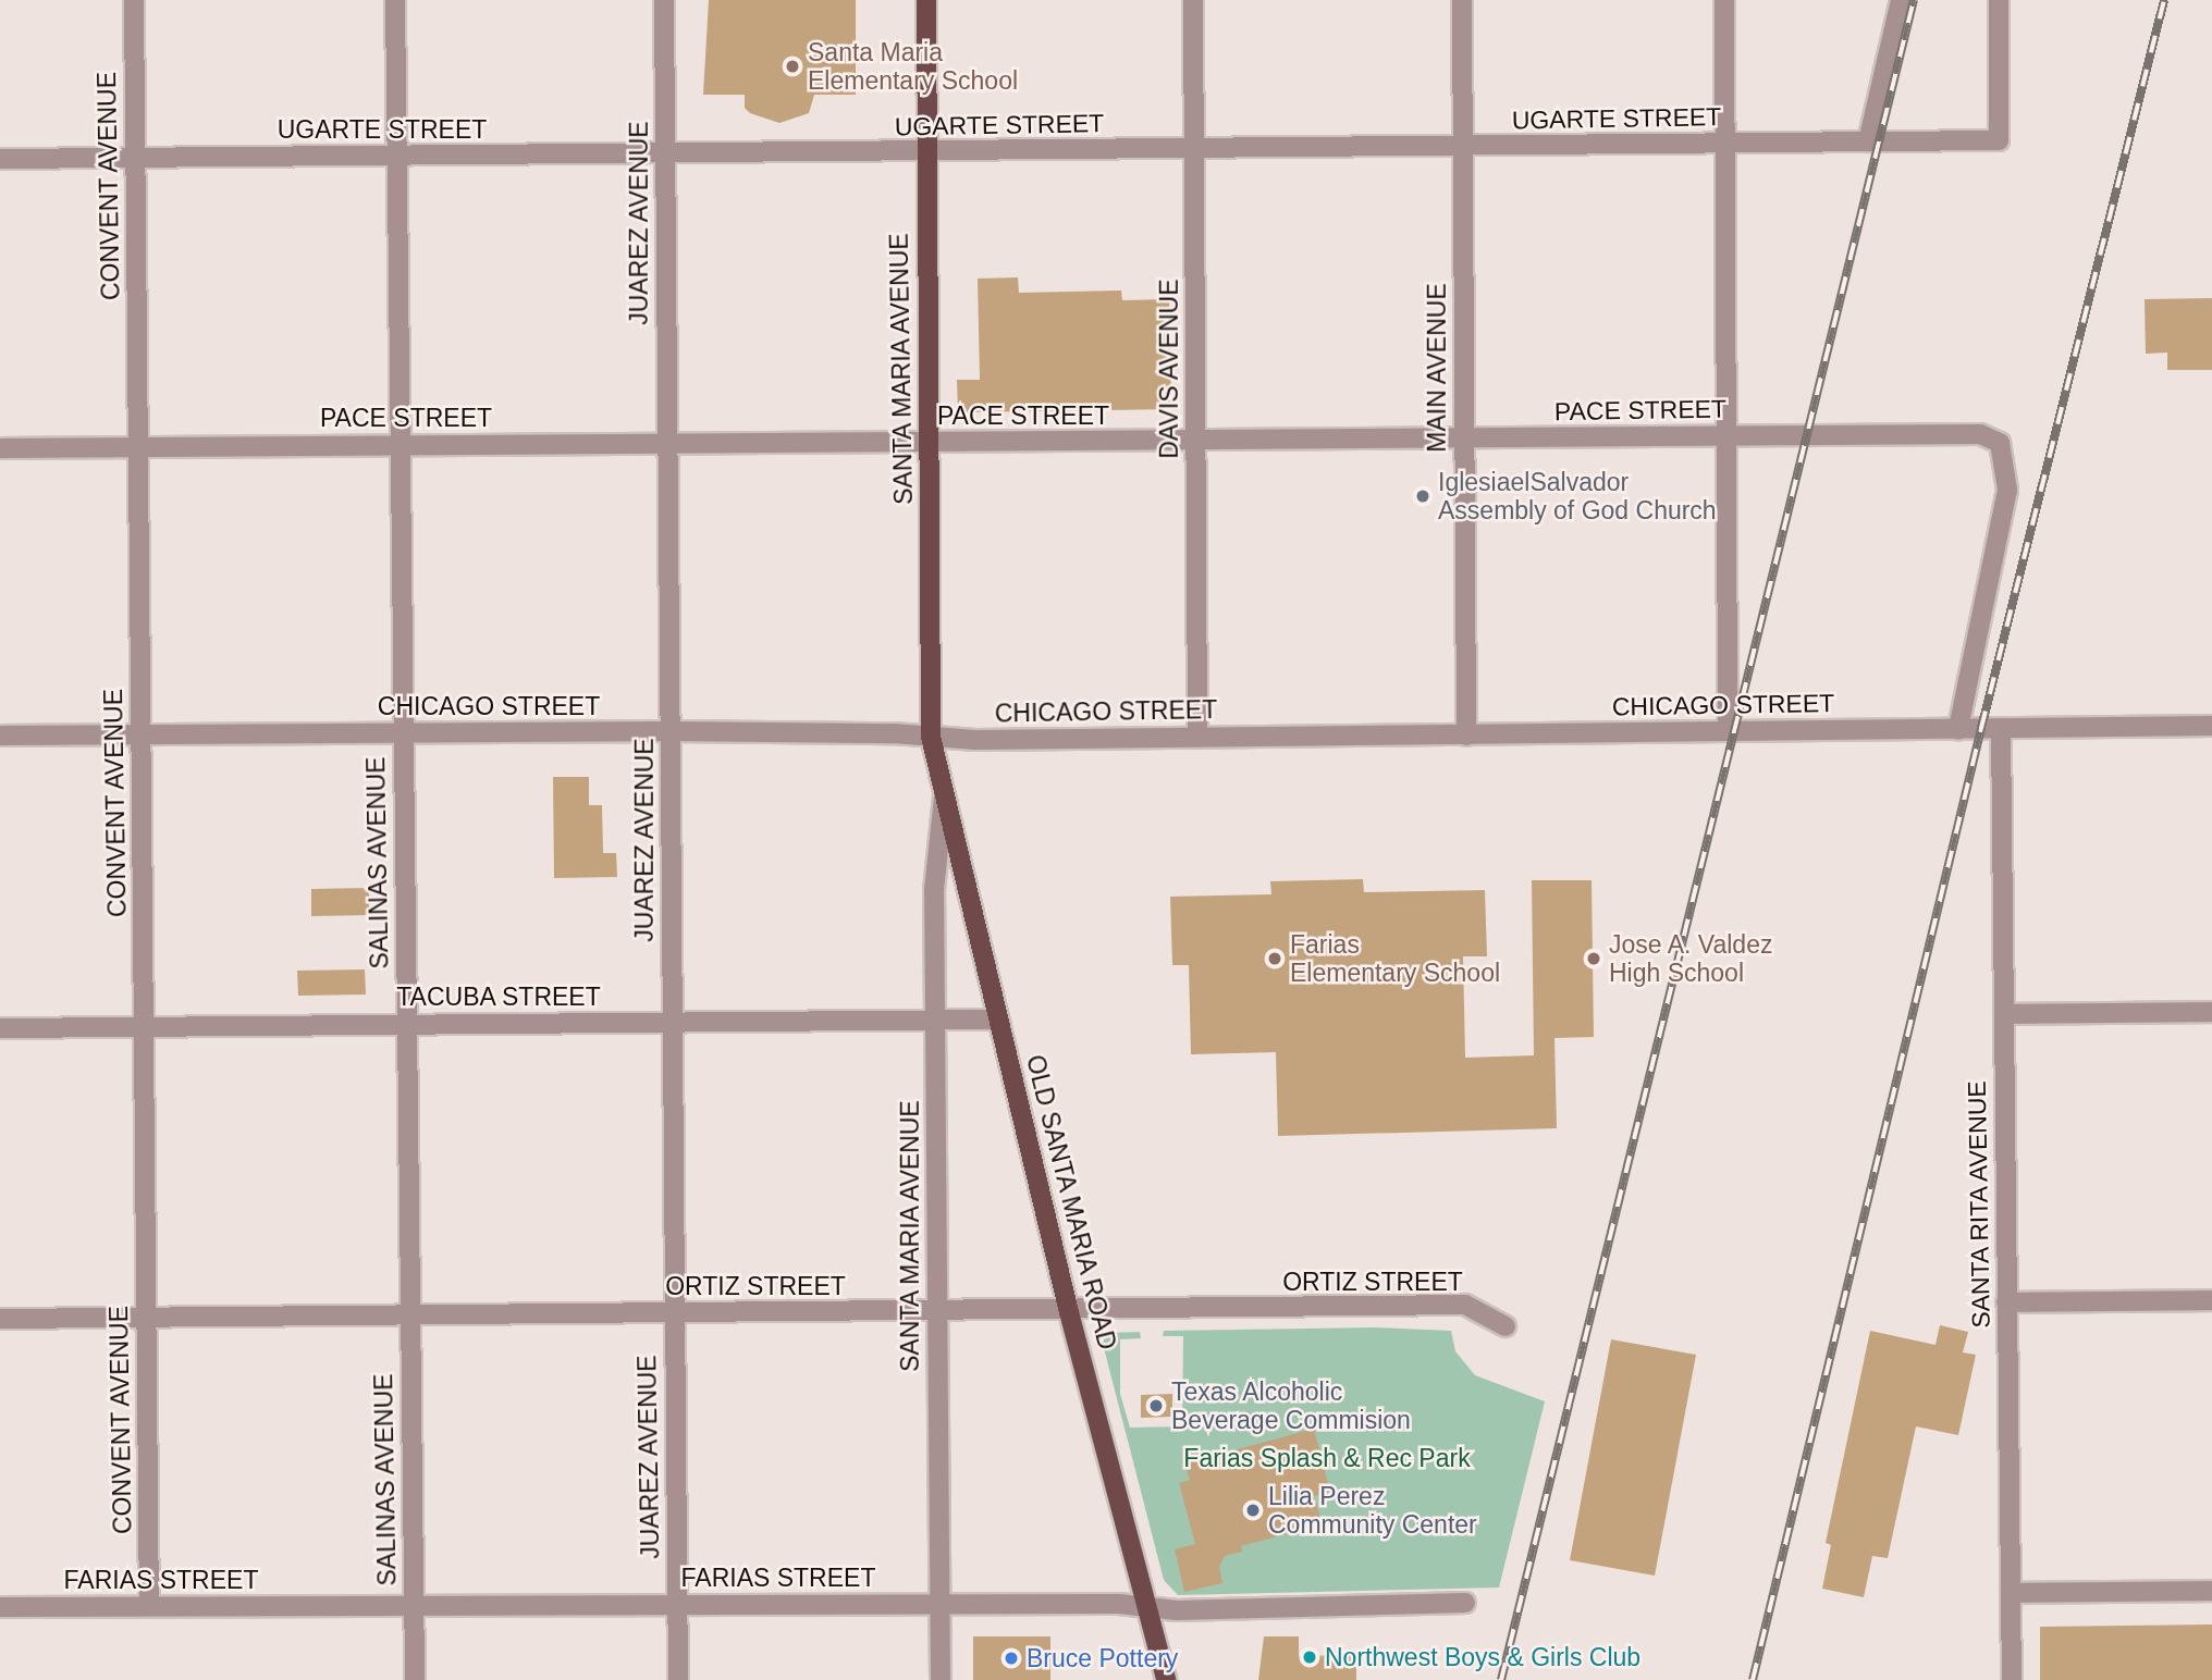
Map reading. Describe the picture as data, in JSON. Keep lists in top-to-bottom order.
{
  "streets": {
    "main road": ["SANTA MARIA AVENUE", "OLD SANTA MARIA ROAD"],
    "street": [
      "UGARTE STREET",
      "CONVENT AVENUE",
      "JUAREZ AVENUE",
      "MAIN AVENUE",
      "DAVIS AVENUE",
      "PACE STREET",
      "CHICAGO STREET",
      "SALINAS AVENUE",
      "TACUBA STREET",
      "SANTA RITA AVENUE",
      "ORTIZ STREET",
      "FARIAS STREET"
    ]
  },
  "crossings": [
    ["UGARTE STREET", "CONVENT AVENUE"],
    ["UGARTE STREET", "JUAREZ AVENUE"],
    ["UGARTE STREET", "MAIN AVENUE"],
    ["UGARTE STREET", "SANTA MARIA AVENUE"],
    ["UGARTE STREET", "DAVIS AVENUE"],
    ["UGARTE STREET", "SALINAS AVENUE"],
    ["CONVENT AVENUE", "PACE STREET"],
    ["CONVENT AVENUE", "CHICAGO STREET"],
    ["CONVENT AVENUE", "TACUBA STREET"],
    ["CONVENT AVENUE", "ORTIZ STREET"],
    ["CONVENT AVENUE", "FARIAS STREET"],
    ["JUAREZ AVENUE", "PACE STREET"],
    ["JUAREZ AVENUE", "CHICAGO STREET"],
    ["JUAREZ AVENUE", "TACUBA STREET"],
    ["JUAREZ AVENUE", "ORTIZ STREET"],
    ["JUAREZ AVENUE", "FARIAS STREET"],
    ["MAIN AVENUE", "PACE STREET"],
    ["MAIN AVENUE", "CHICAGO STREET"],
    ["SANTA MARIA AVENUE", "PACE STREET"],
    ["SANTA MARIA AVENUE", "CHICAGO STREET"],
    ["SANTA MARIA AVENUE", "TACUBA STREET"],
    ["SANTA MARIA AVENUE", "OLD SANTA MARIA ROAD"],
    ["SANTA MARIA AVENUE", "ORTIZ STREET"],
    ["SANTA MARIA AVENUE", "FARIAS STREET"],
    ["DAVIS AVENUE", "PACE STREET"],
    ["DAVIS AVENUE", "CHICAGO STREET"],
    ["PACE STREET", "CHICAGO STREET"],
    ["PACE STREET", "SALINAS AVENUE"],
    ["CHICAGO STREET", "SALINAS AVENUE"],
    ["CHICAGO STREET", "OLD SANTA MARIA ROAD"],
    ["CHICAGO STREET", "SANTA RITA AVENUE"],
    ["SALINAS AVENUE", "TACUBA STREET"],
    ["SALINAS AVENUE", "ORTIZ STREET"],
    ["SALINAS AVENUE", "FARIAS STREET"],
    ["TACUBA STREET", "OLD SANTA MARIA ROAD"],
    ["OLD SANTA MARIA ROAD", "ORTIZ STREET"],
    ["OLD SANTA MARIA ROAD", "FARIAS STREET"]
  ],
  "parks": ["Farias Splash & Rec Park"],
  "places": [
    "Santa Maria Elementary School",
    "IglesiaelSalvador Assembly of God Church",
    "Farias Elementary School",
    "Jose A. Valdez High School",
    "Texas Alcoholic Beverage Commision",
    "Lilia Perez Community Center",
    "Northwest Boys & Girls Club",
    "Bruce Pottery"
  ]
}
